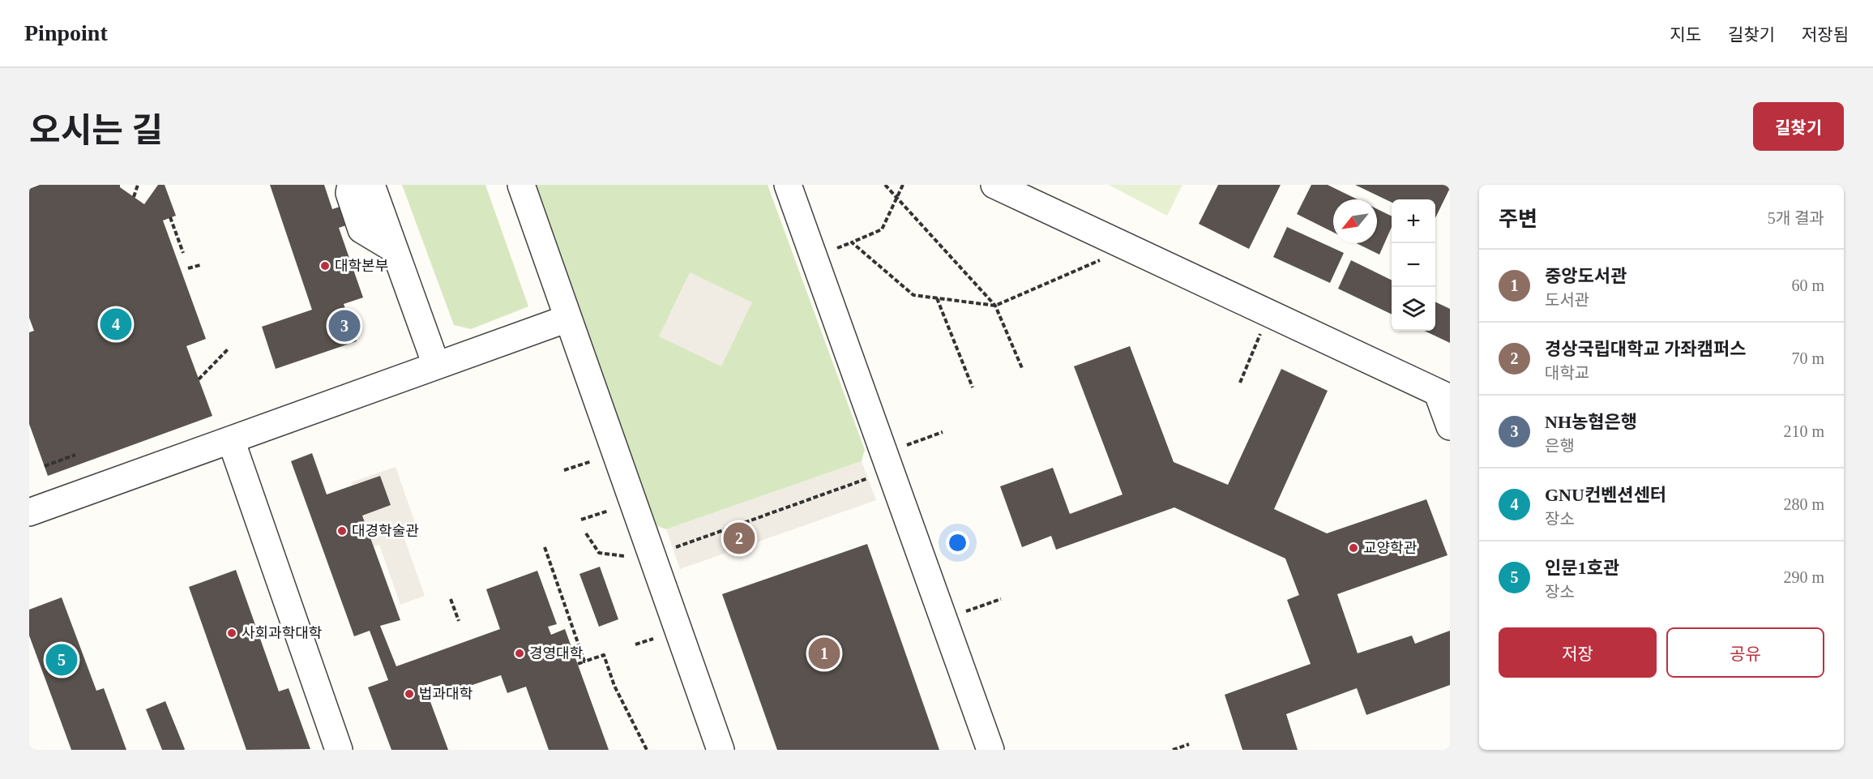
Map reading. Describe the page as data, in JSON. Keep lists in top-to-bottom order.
{
  "places": [
    "대학본부",
    "대경학술관",
    "교양학관",
    "사회과학대학",
    "경영대학",
    "법과대학"
  ],
  "north": "bottom left",
  "page": {
    "header": "Pinpoint",
    "nav": ["지도", "길찾기", "저장됨"],
    "title": "오시는 길",
    "buttons": [
      "길찾기",
      ["저장", "공유"]
    ],
    "heading": ["주변", "5개 결과"],
    "map_buttons": ["+", "−"],
    "list": [
      {
        "mark": "1",
        "name": "중앙도서관",
        "note": "도서관",
        "value": "60 m"
      },
      {
        "mark": "2",
        "name": "경상국립대학교 가좌캠퍼스",
        "note": "대학교",
        "value": "70 m"
      },
      {
        "mark": "3",
        "name": "NH농협은행",
        "note": "은행",
        "value": "210 m"
      },
      {
        "mark": "4",
        "name": "GNU컨벤션센터",
        "note": "장소",
        "value": "280 m"
      },
      {
        "mark": "5",
        "name": "인문1호관",
        "note": "장소",
        "value": "290 m"
      }
    ],
    "pins": [
      "4",
      "3",
      "2",
      "1",
      "5"
    ]
  }
}
